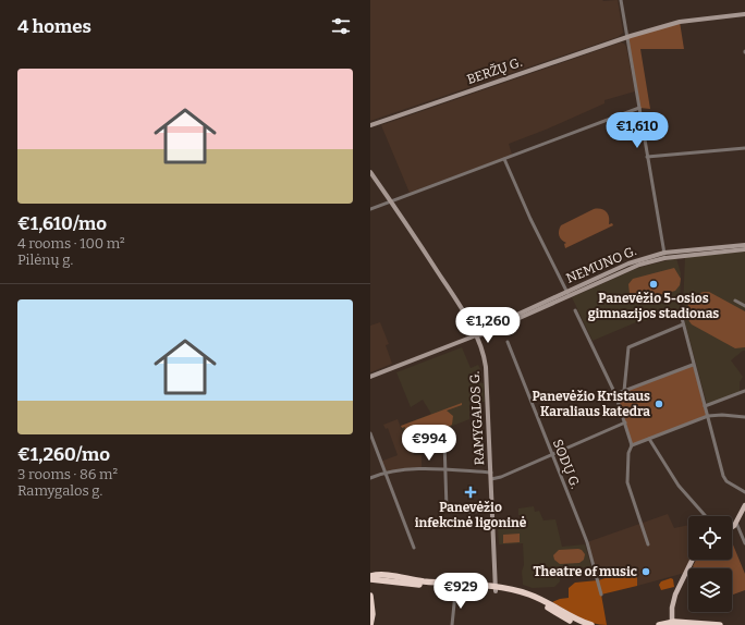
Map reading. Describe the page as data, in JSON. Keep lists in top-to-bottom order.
{
  "streets": {
    "main road": ["BERŽŲ G.", "NEMUNO G.", "RAMYGALOS G."],
    "street": ["SODŲ G."]
  },
  "crossings": [
    ["NEMUNO G.", "RAMYGALOS G."]
  ],
  "places": {
    "other": ["Panevėžio 5-osios gimnazijos stadionas", "Panevėžio Kristaus Karaliaus katedra", "Theatre of music"],
    "health": ["Panevėžio infekcinė ligoninė"]
  },
  "page": {
    "heading": "4 homes",
    "list": [
      {
        "name": "€1,610/mo",
        "note": "4 rooms · 100 m² · Pilėnų g."
      },
      {
        "name": "€1,260/mo",
        "note": "3 rooms · 86 m² · Ramygalos g."
      }
    ],
    "price": [
      "€1,610",
      "€1,260",
      "€994",
      "€929"
    ]
  }
}
